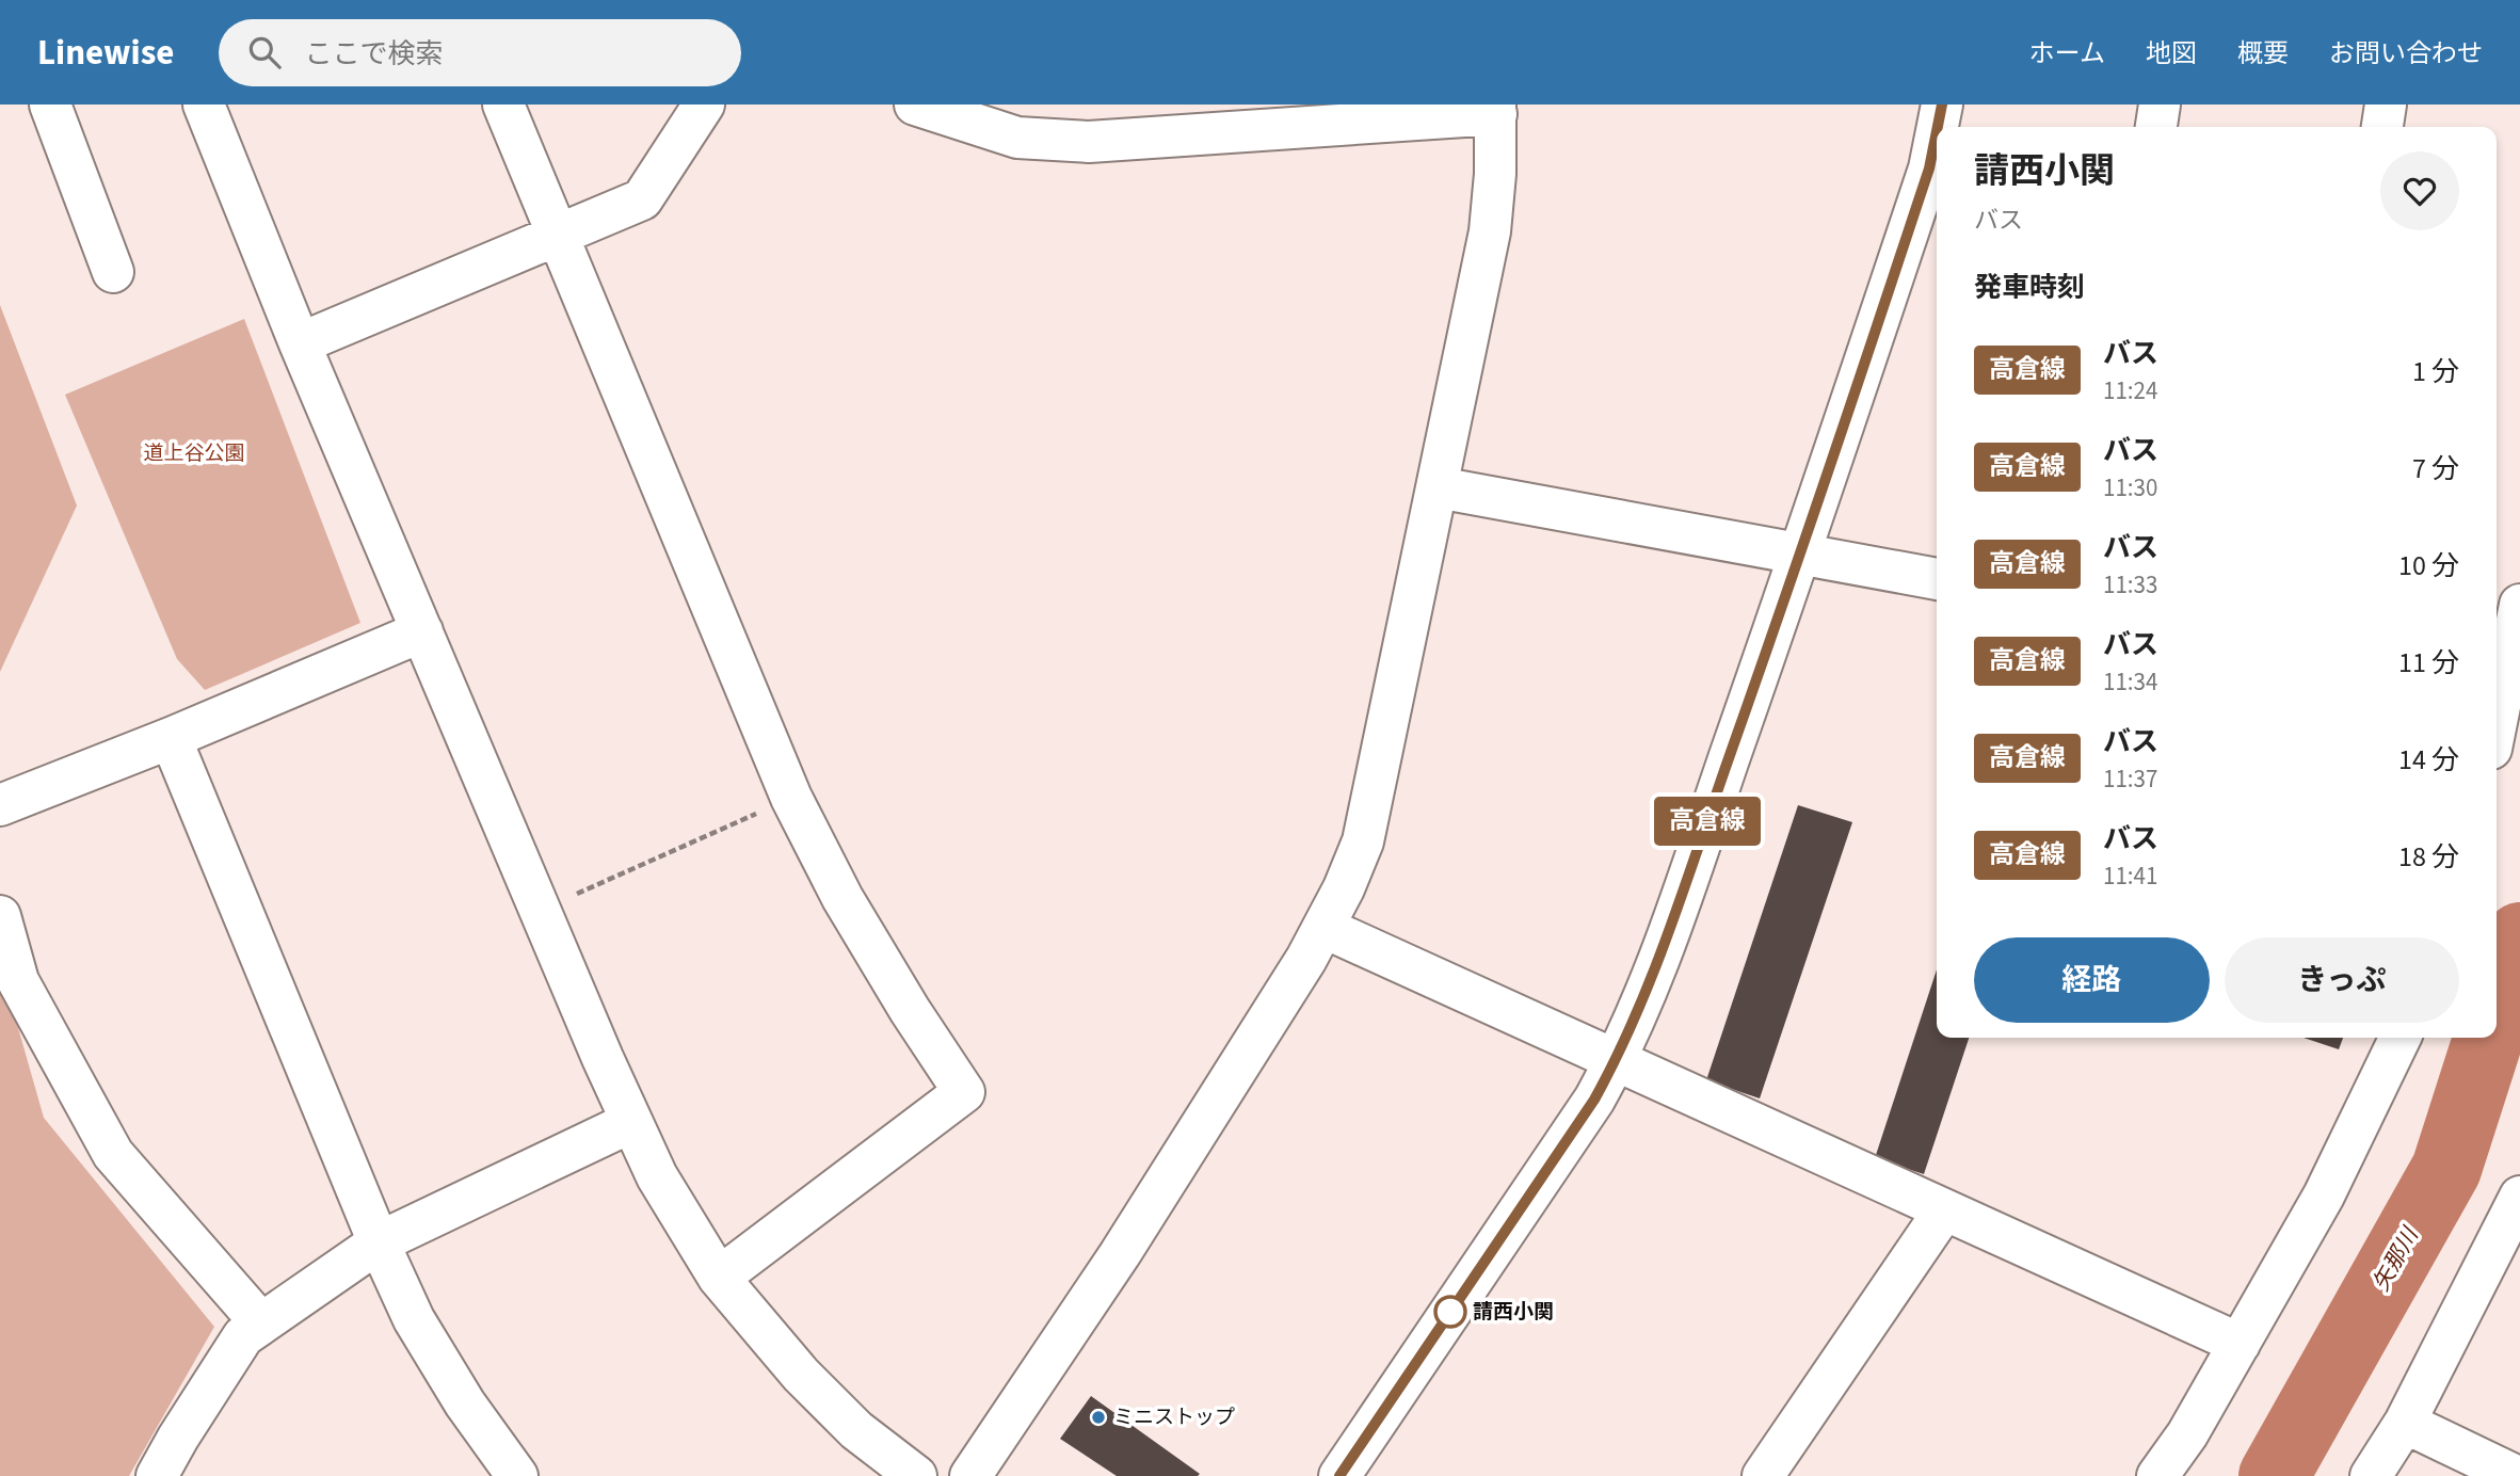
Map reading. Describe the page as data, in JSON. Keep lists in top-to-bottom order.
{
  "water": ["矢那川"],
  "parks": ["道上谷公園"],
  "places": ["請西小関", "ミニストップ"],
  "lines": ["bus line 高倉線"],
  "page": {
    "header": "Linewise",
    "search": "ここで検索",
    "nav": [
      "ホーム",
      "地図",
      "概要",
      "お問い合わせ"
    ],
    "on_map": "高倉線",
    "heading": [
      ["請西小関", "バス"],
      "発車時刻"
    ],
    "list": [
      {
        "mark": "高倉線",
        "name": "バス",
        "note": "11:24",
        "value": "1 分"
      },
      {
        "mark": "高倉線",
        "name": "バス",
        "note": "11:30",
        "value": "7 分"
      },
      {
        "mark": "高倉線",
        "name": "バス",
        "note": "11:33",
        "value": "10 分"
      },
      {
        "mark": "高倉線",
        "name": "バス",
        "note": "11:34",
        "value": "11 分"
      },
      {
        "mark": "高倉線",
        "name": "バス",
        "note": "11:37",
        "value": "14 分"
      },
      {
        "mark": "高倉線",
        "name": "バス",
        "note": "11:41",
        "value": "18 分"
      }
    ],
    "buttons": ["経路", "きっぷ"]
  }
}
